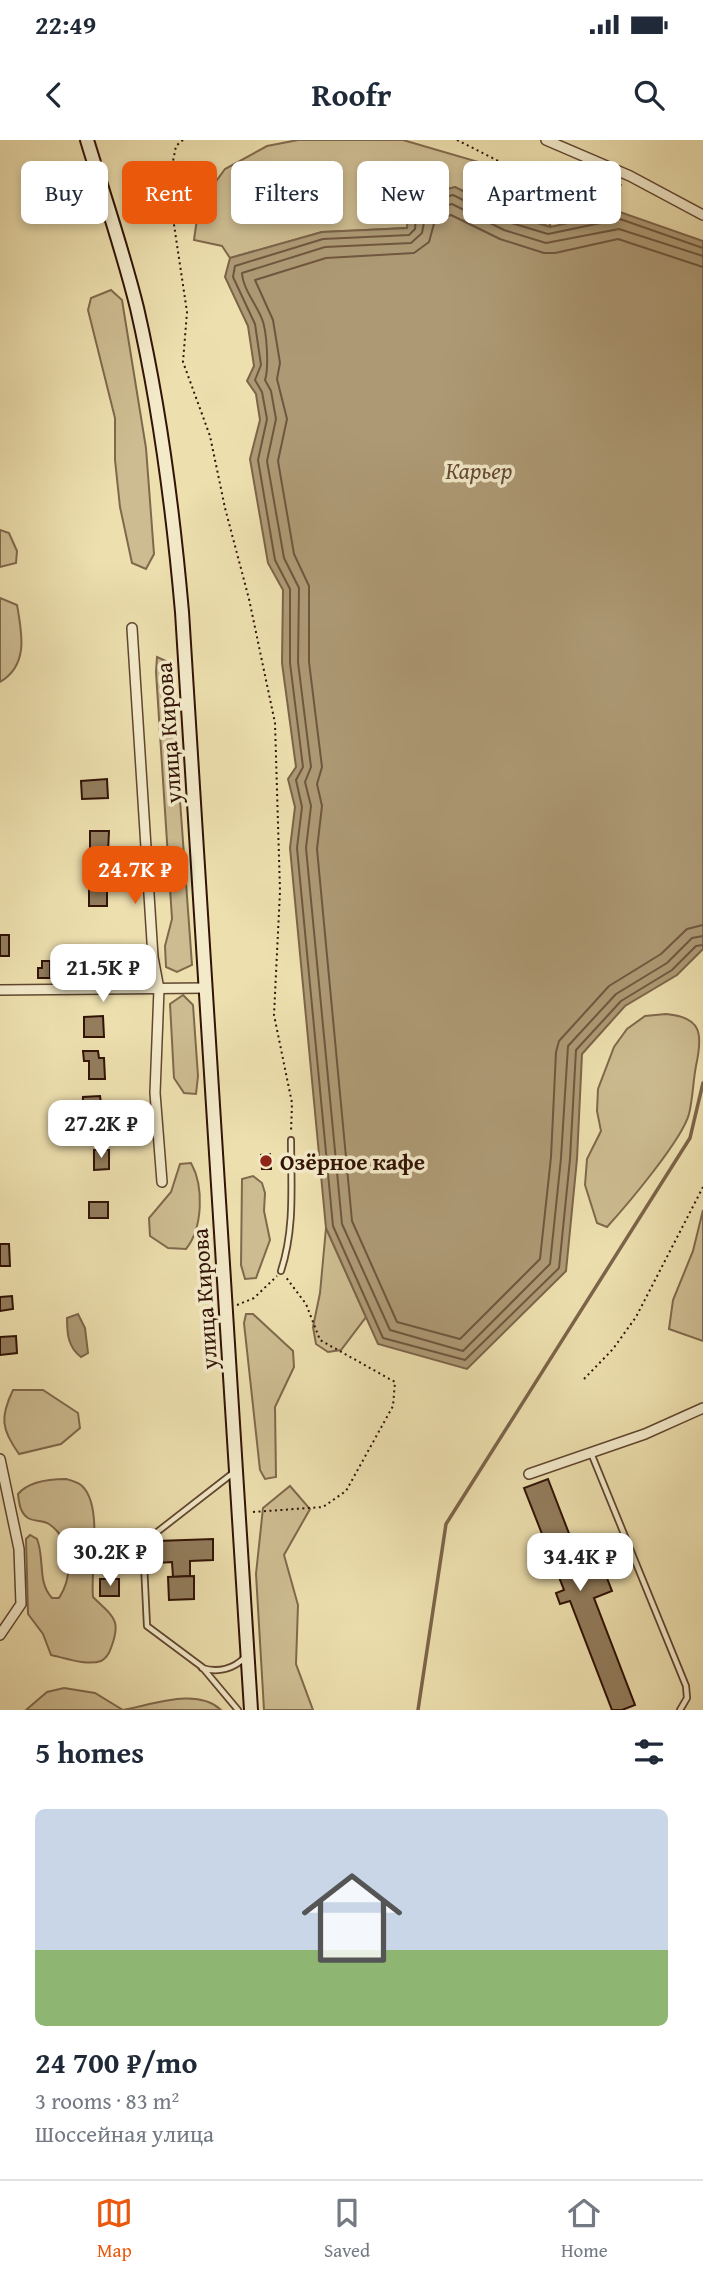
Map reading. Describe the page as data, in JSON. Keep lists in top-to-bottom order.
{
  "streets": {
    "main road": ["улица Кирова"]
  },
  "water": ["Карьер"],
  "places": ["Озёрное кафе"],
  "page": {
    "status": "22:49",
    "header": "Roofr",
    "chip": [
      "Buy",
      "Rent",
      "Filters",
      "New",
      "Apartment"
    ],
    "price": [
      "24.7K ₽",
      "21.5K ₽",
      "27.2K ₽",
      "30.2K ₽",
      "34.4K ₽"
    ],
    "heading": "5 homes",
    "list": [
      {
        "name": "24 700 ₽/mo",
        "note": "3 rooms · 83 m² · Шоссейная улица"
      }
    ],
    "tabs": ["Map", "Saved", "Home"]
  }
}
